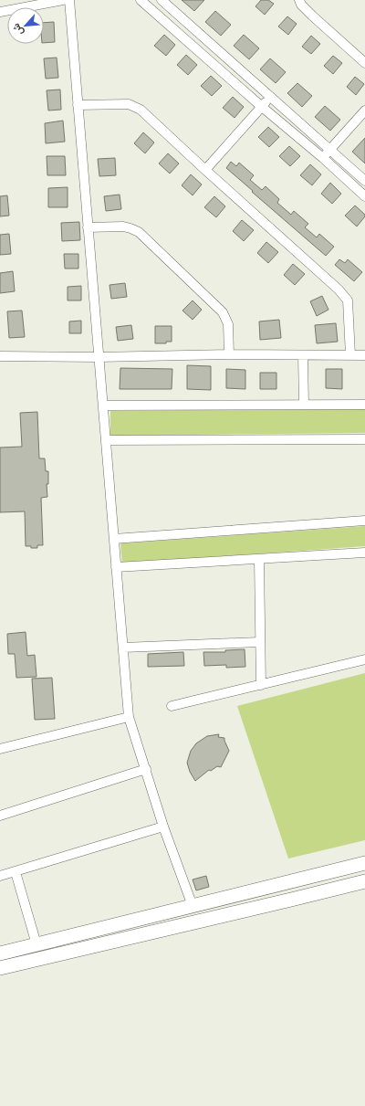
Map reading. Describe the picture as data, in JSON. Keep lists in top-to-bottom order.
{
  "north": "bottom left"
}
